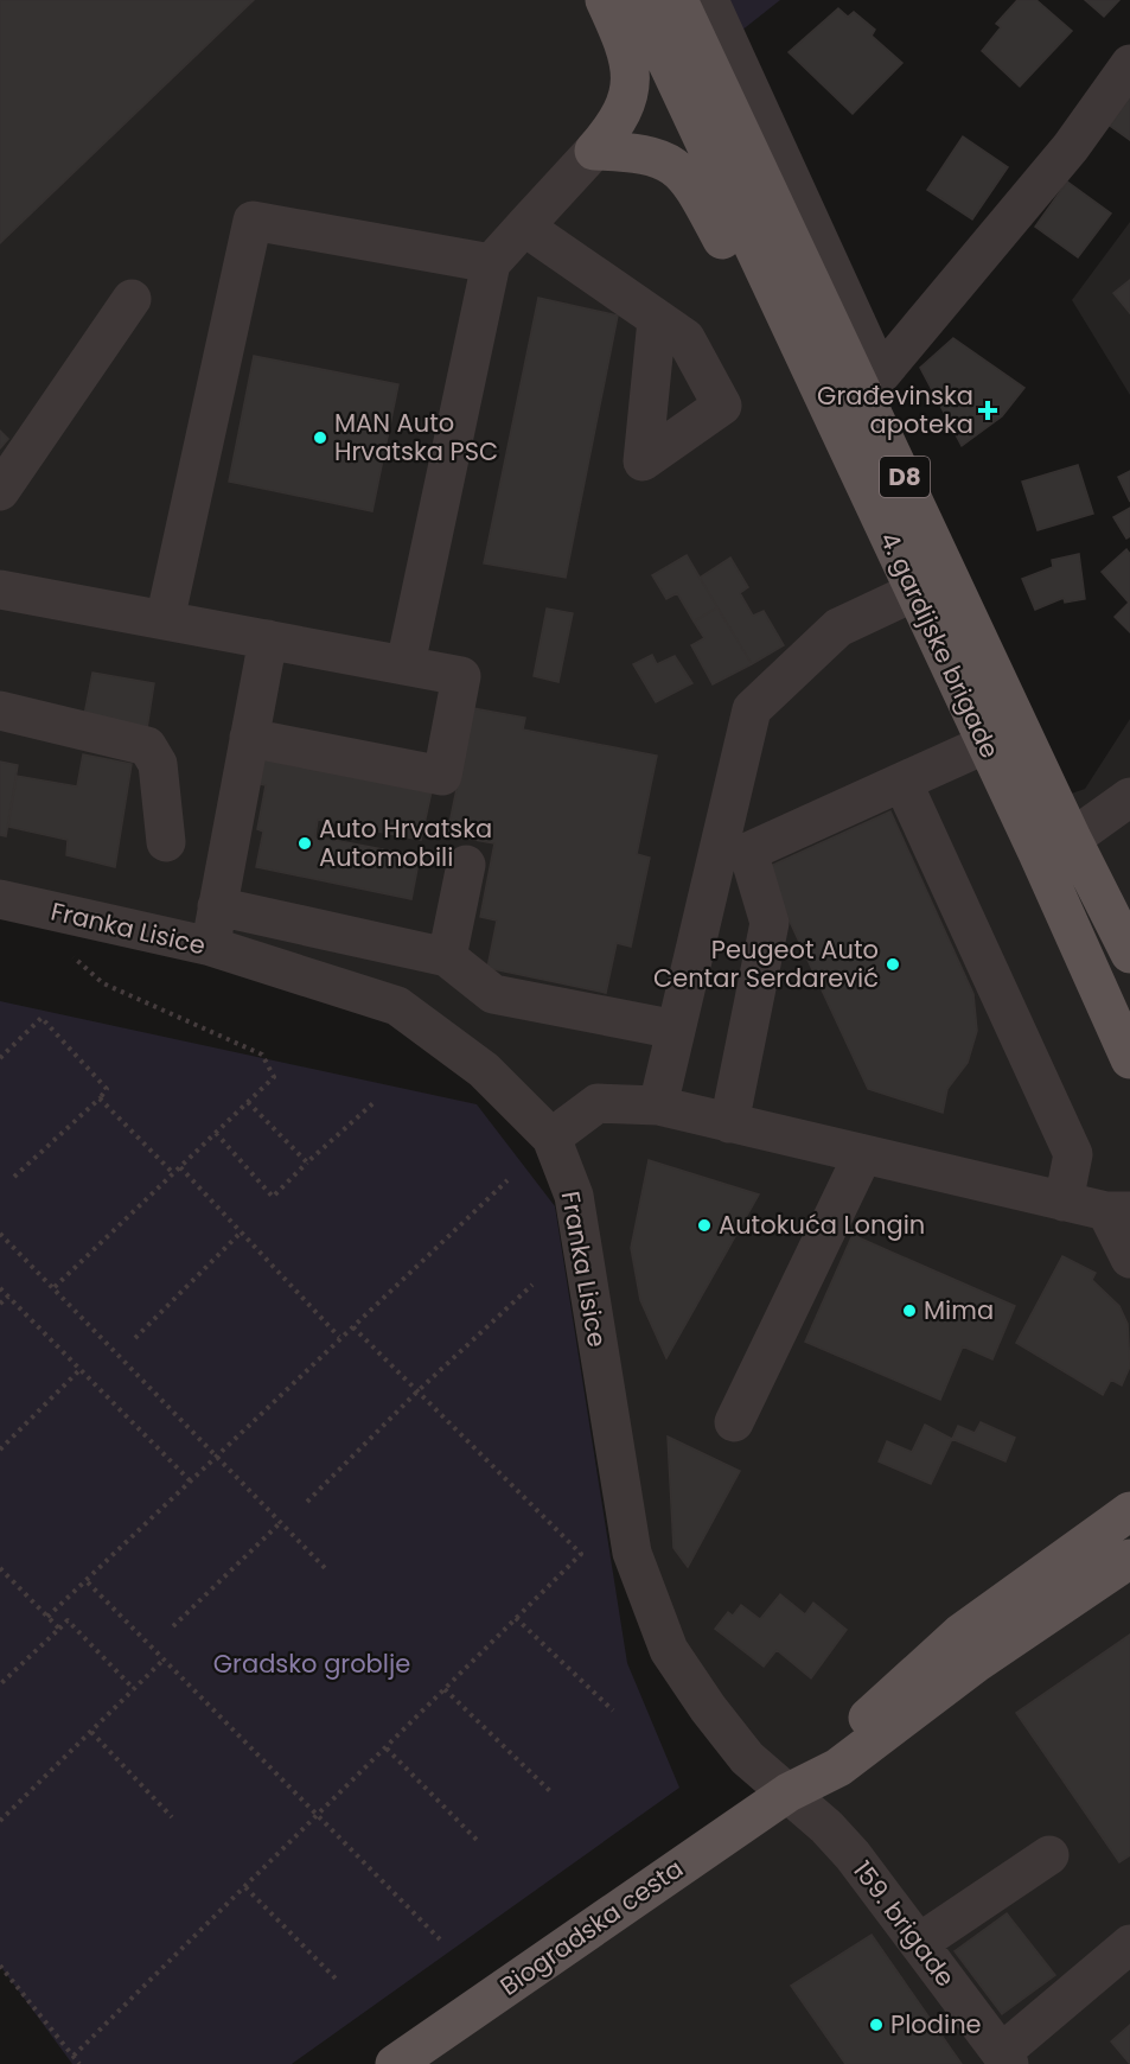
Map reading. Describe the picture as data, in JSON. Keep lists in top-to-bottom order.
{
  "streets": {
    "main road": ["D8", "4. gardijske brigade", "Biogradska cesta"],
    "street": ["Franka Lisice", "159. brigade"]
  },
  "crossings": [
    ["Franka Lisice", "159. brigade"],
    ["Franka Lisice", "Biogradska cesta"],
    ["159. brigade", "Biogradska cesta"]
  ],
  "parks": ["Gradsko groblje"],
  "places": {
    "health": ["Građevinska apoteka"],
    "other": [
      "MAN Auto Hrvatska PSC",
      "Auto Hrvatska Automobili",
      "Peugeot Auto Centar Serdarević",
      "Autokuća Longin",
      "Mima",
      "Plodine"
    ]
  }
}
